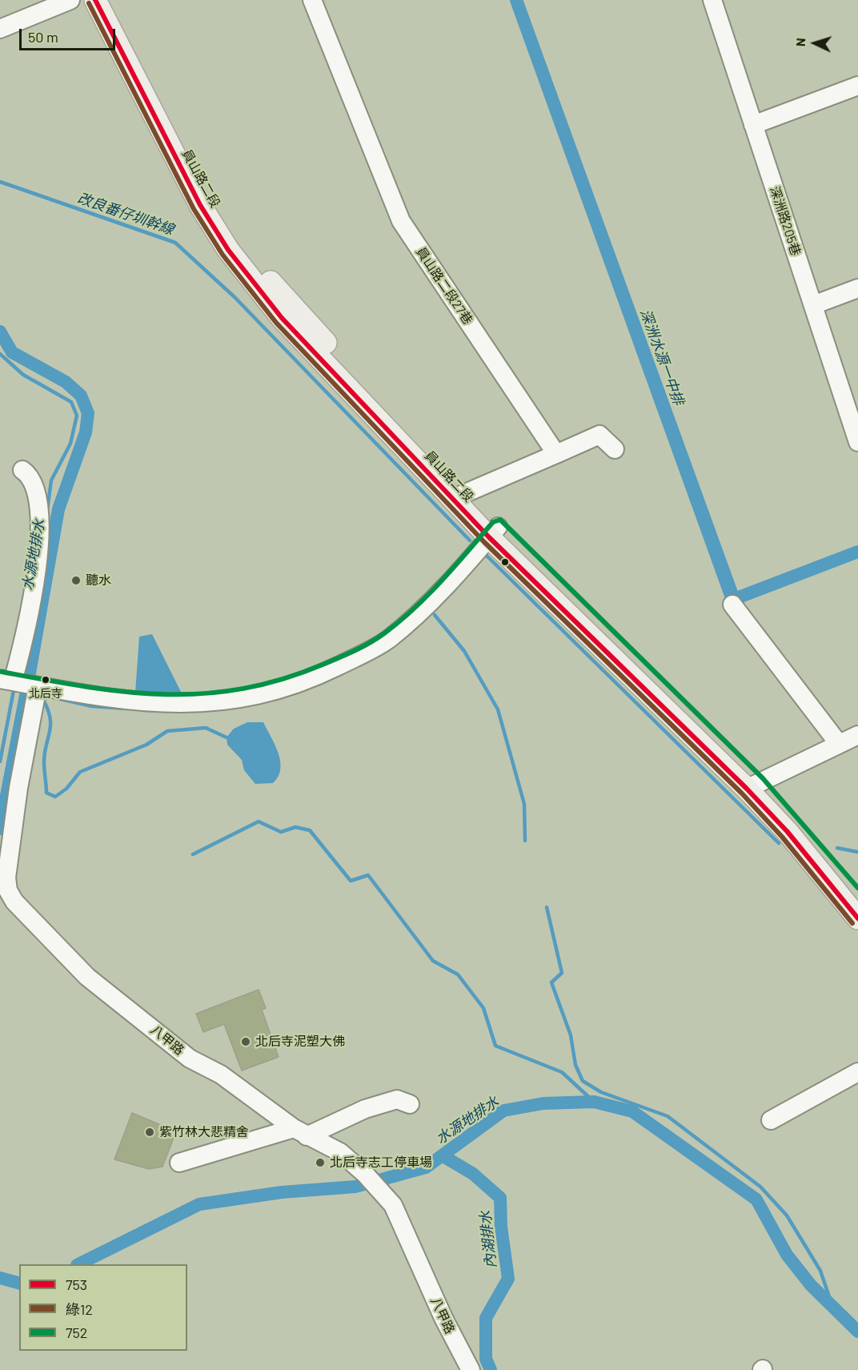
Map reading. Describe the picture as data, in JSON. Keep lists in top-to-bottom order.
{
  "streets": {
    "main road": ["員山路二段"],
    "street": ["深洲路205巷", "員山路二段27巷", "八甲路"]
  },
  "water": [
    "改良番仔圳幹線",
    "深洲水源一中排",
    "水源地排水",
    "內湖排水"
  ],
  "places": [
    "聽水",
    "北后寺",
    "北后寺泥塑大佛",
    "紫竹林大悲精舍",
    "北后寺志工停車場"
  ],
  "lines": ["transit line 753", "transit line 綠12", "transit line 752"],
  "legend": ["753", "綠12", "752"],
  "scale_bar": "50 m",
  "north": "left"
}
